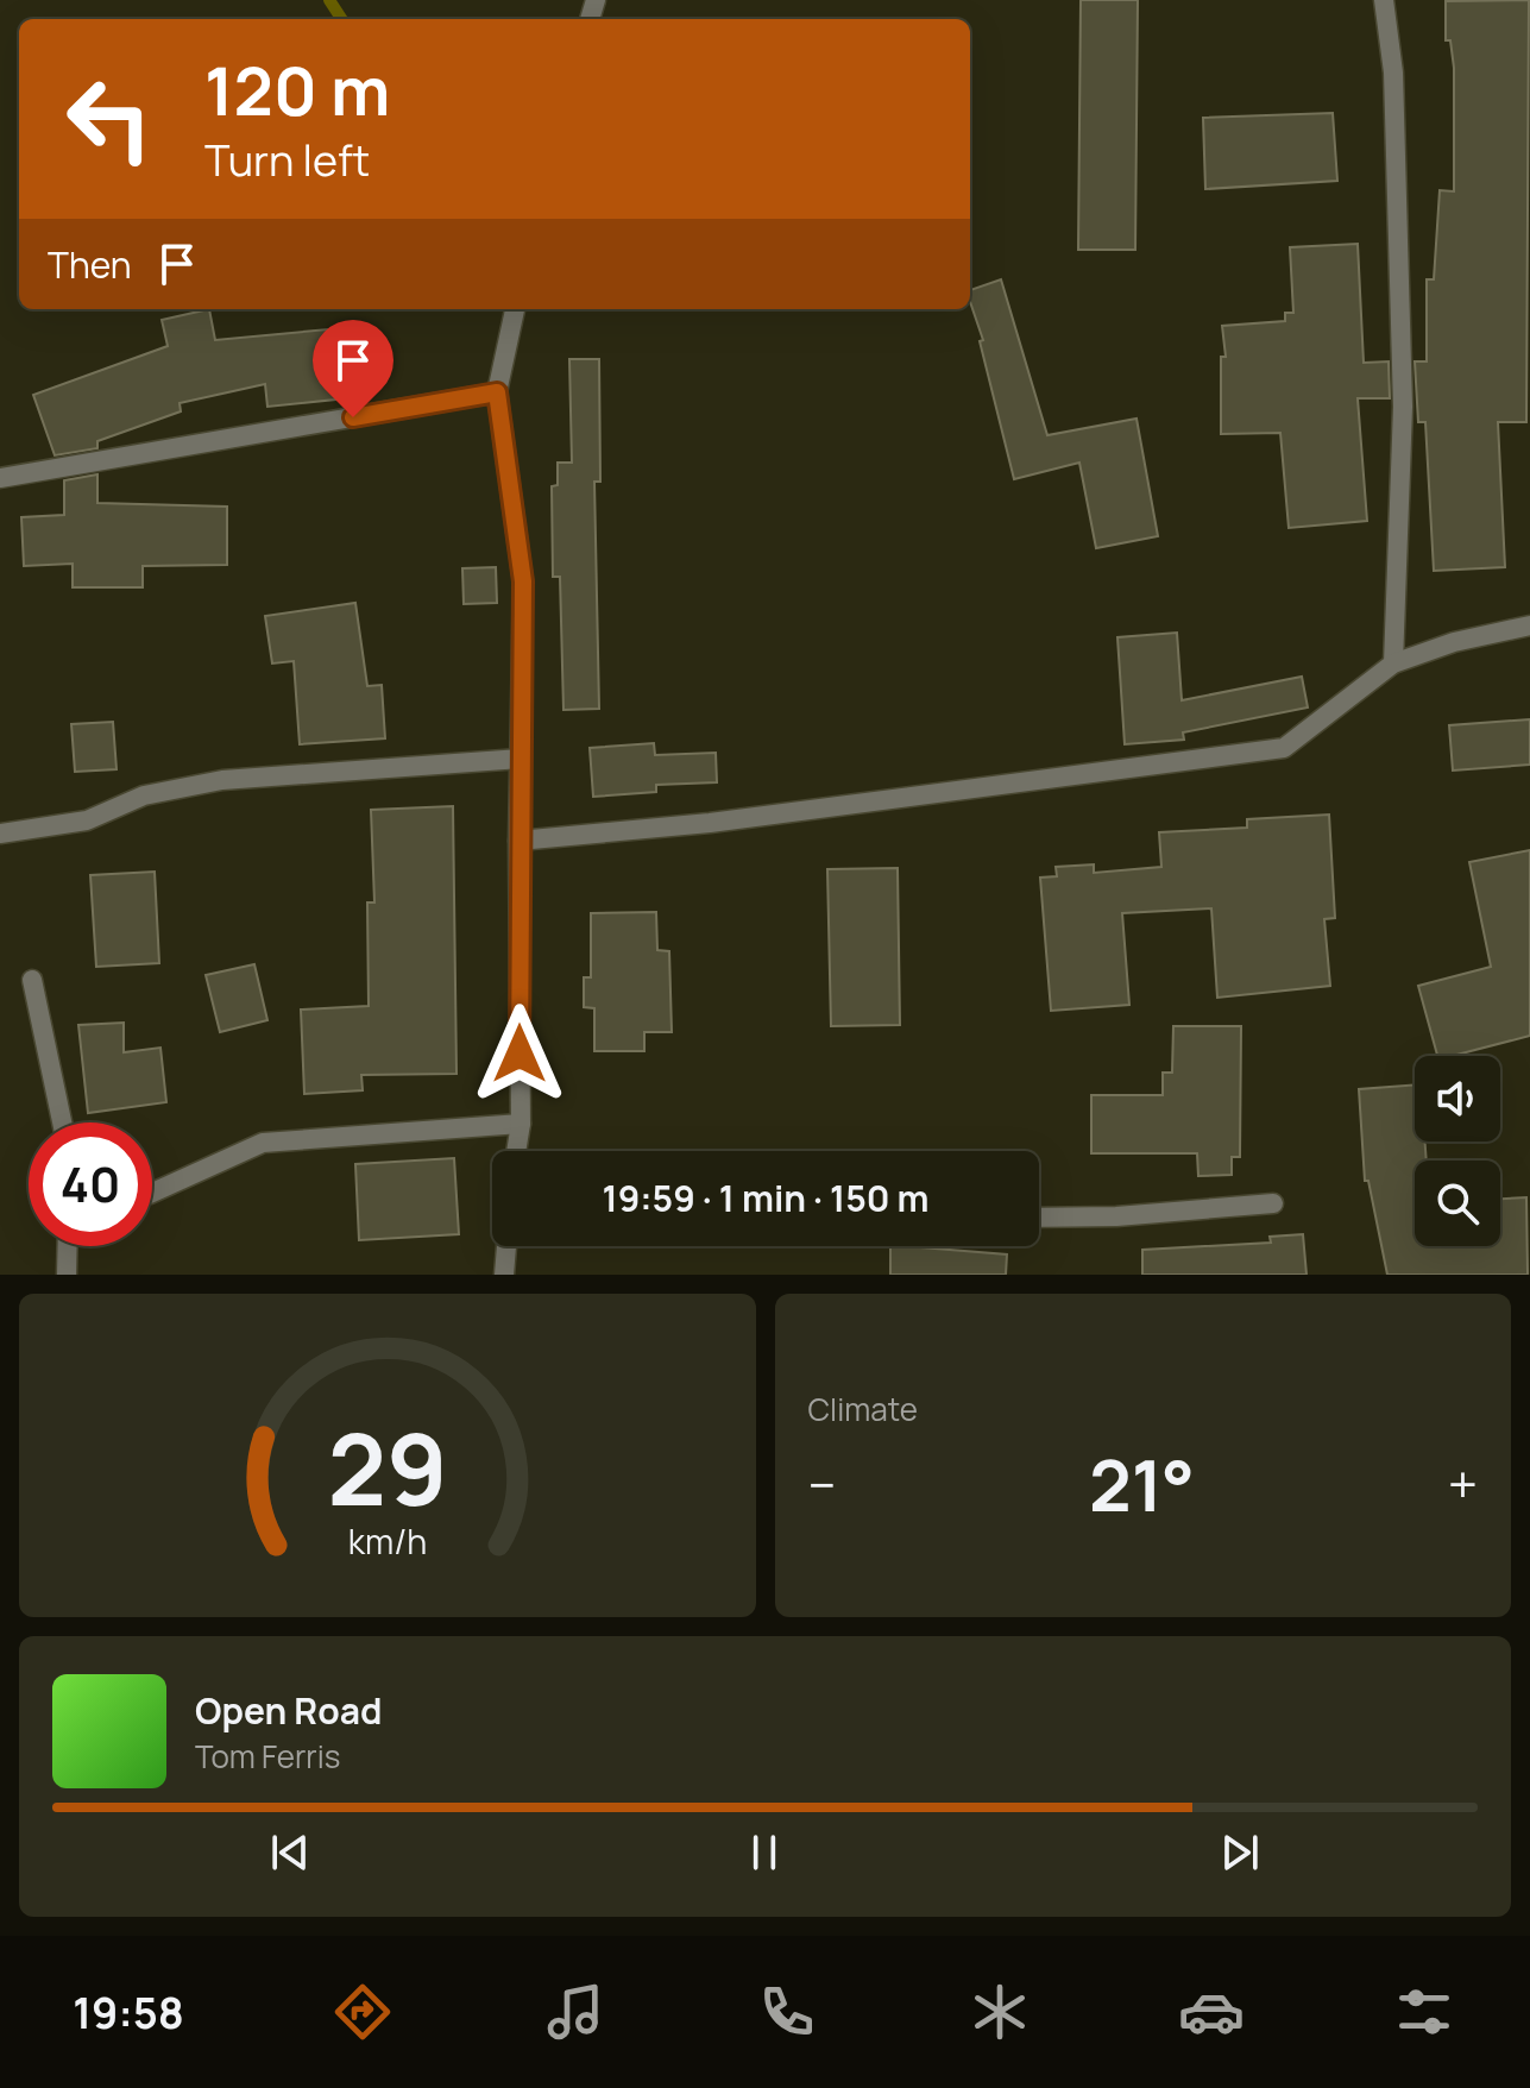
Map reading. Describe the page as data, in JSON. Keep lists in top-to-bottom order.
{
  "page": {
    "turn": ["120 m", "Turn left"],
    "then": "Then",
    "limit": "40",
    "trip": "19:59 · 1 min · 150 m",
    "tile": "Climate",
    "heat": ["−", "21°", "+"],
    "song": ["Open Road", "Tom Ferris"],
    "tabs": "19:58",
    "gauge": ["29", "km/h"]
  }
}
